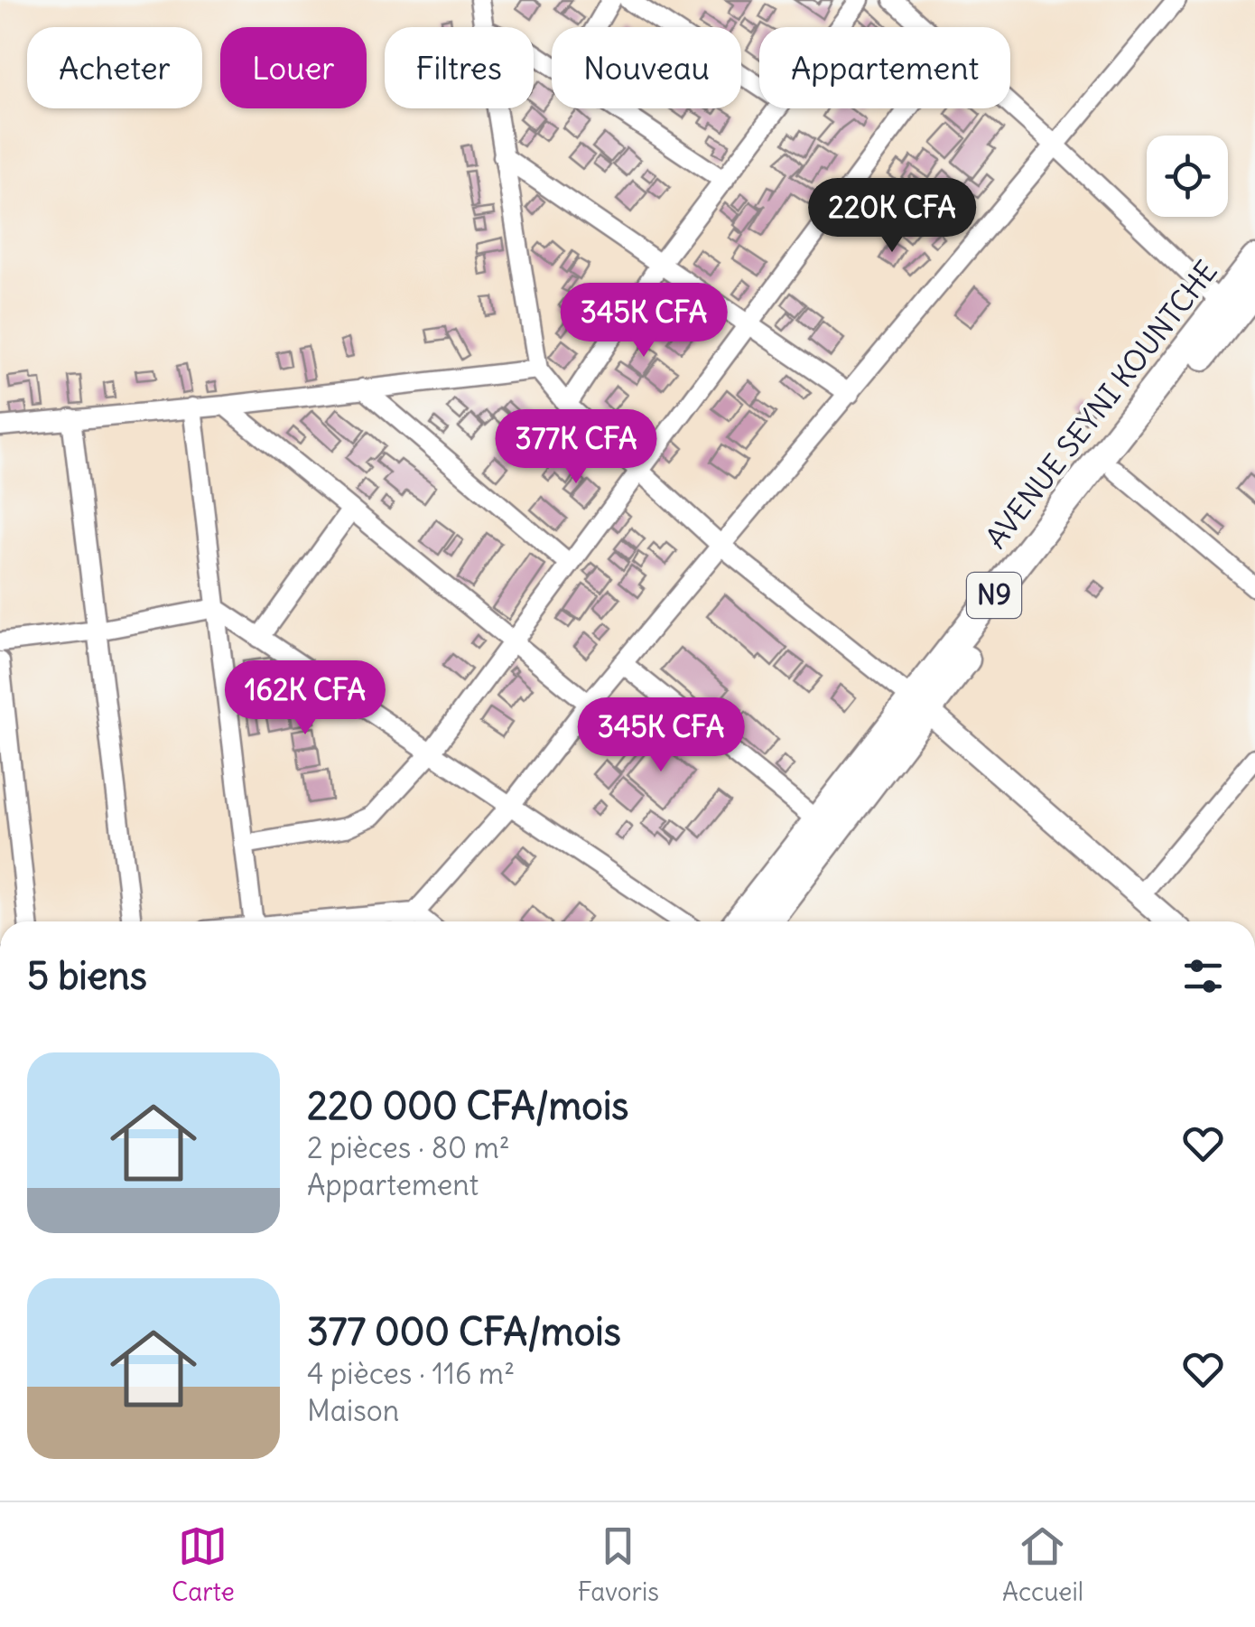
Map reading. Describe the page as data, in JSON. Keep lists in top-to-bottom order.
{
  "streets": {
    "highway": ["AVENUE SEYNI KOUNTCHE", "N9"]
  },
  "page": {
    "chip": [
      "Acheter",
      "Louer",
      "Filtres",
      "Nouveau",
      "Appartement"
    ],
    "price": [
      "220K CFA",
      "345K CFA",
      "377K CFA",
      "162K CFA",
      "345K CFA"
    ],
    "heading": "5 biens",
    "list": [
      {
        "name": "220 000 CFA/mois",
        "note": "2 pièces · 80 m² · Appartement"
      },
      {
        "name": "377 000 CFA/mois",
        "note": "4 pièces · 116 m² · Maison"
      }
    ],
    "tabs": ["Carte", "Favoris", "Accueil"]
  }
}
